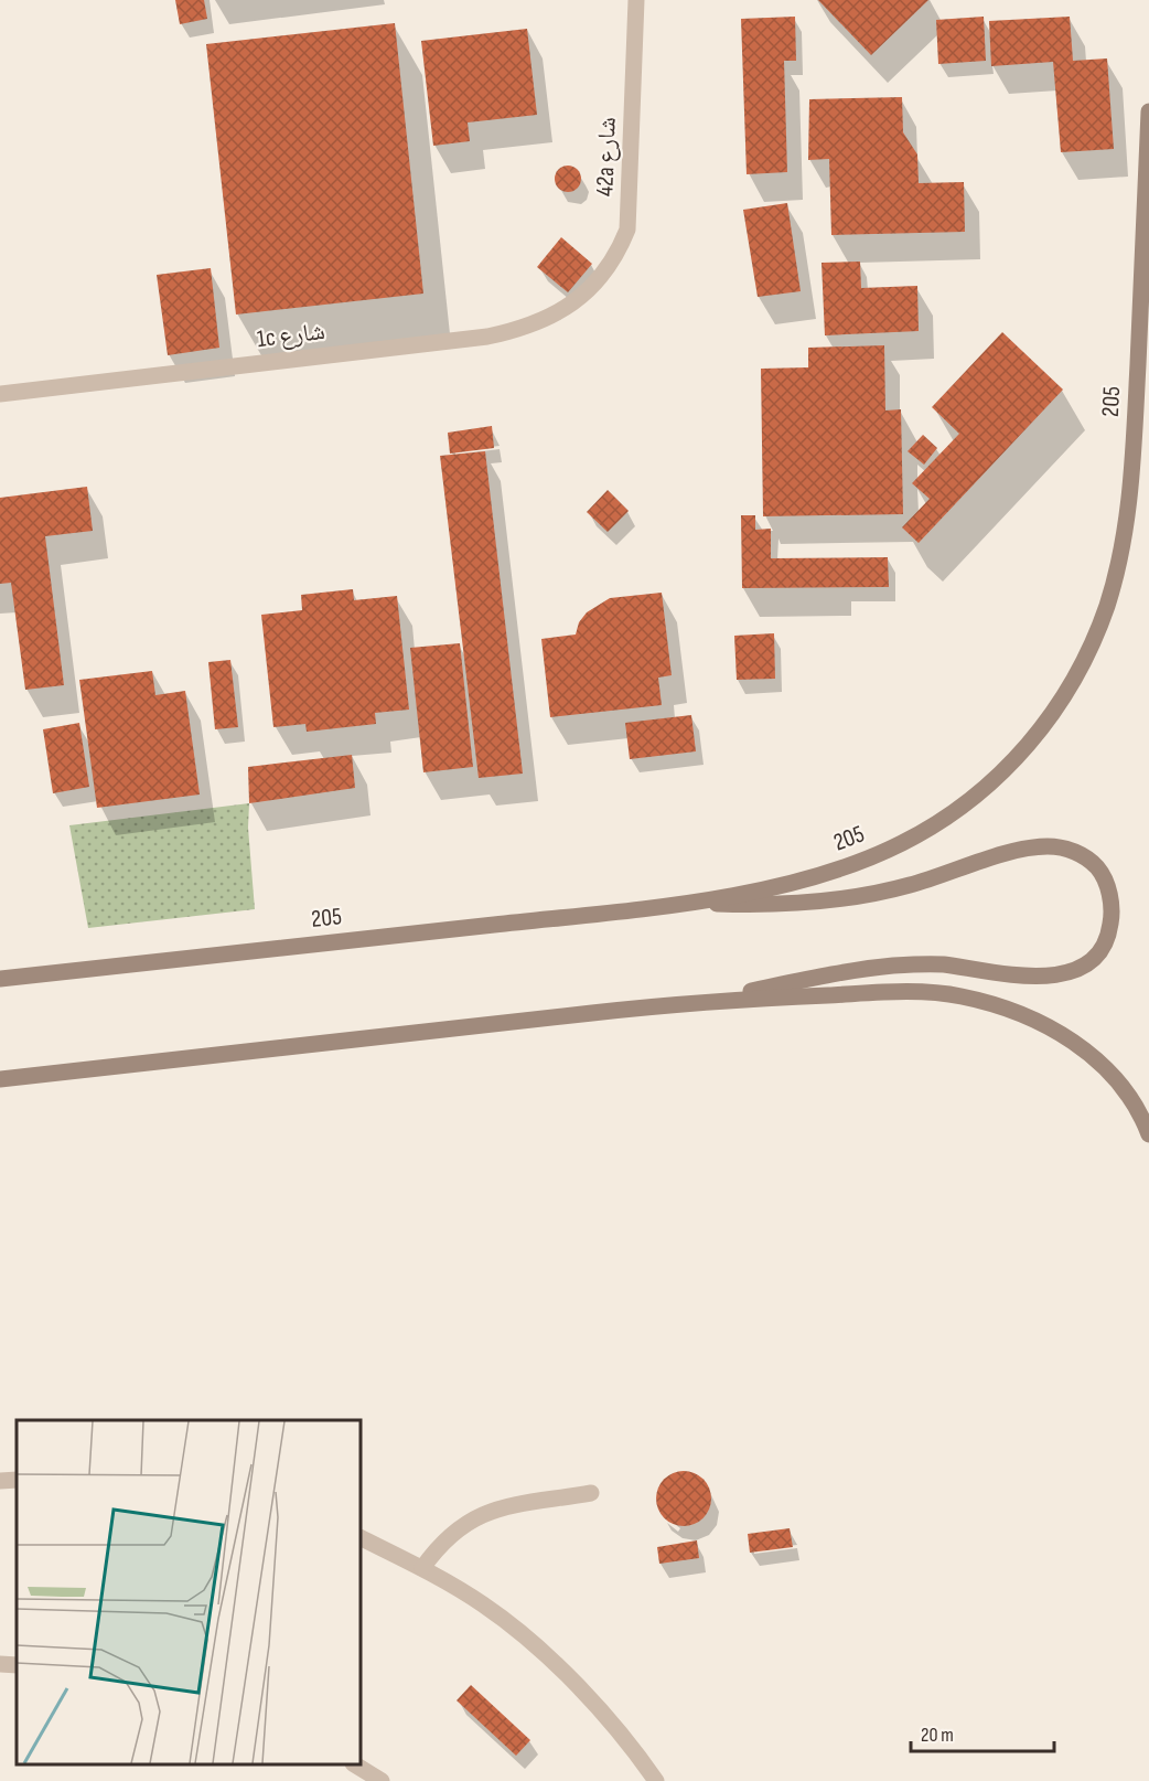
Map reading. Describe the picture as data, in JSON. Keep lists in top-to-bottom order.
{
  "streets": {
    "street": ["42a شارع", "1c شارع", "205"]
  },
  "crossings": [
    ["42a شارع", "1c شارع"]
  ],
  "scale_bar": "20 m"
}
